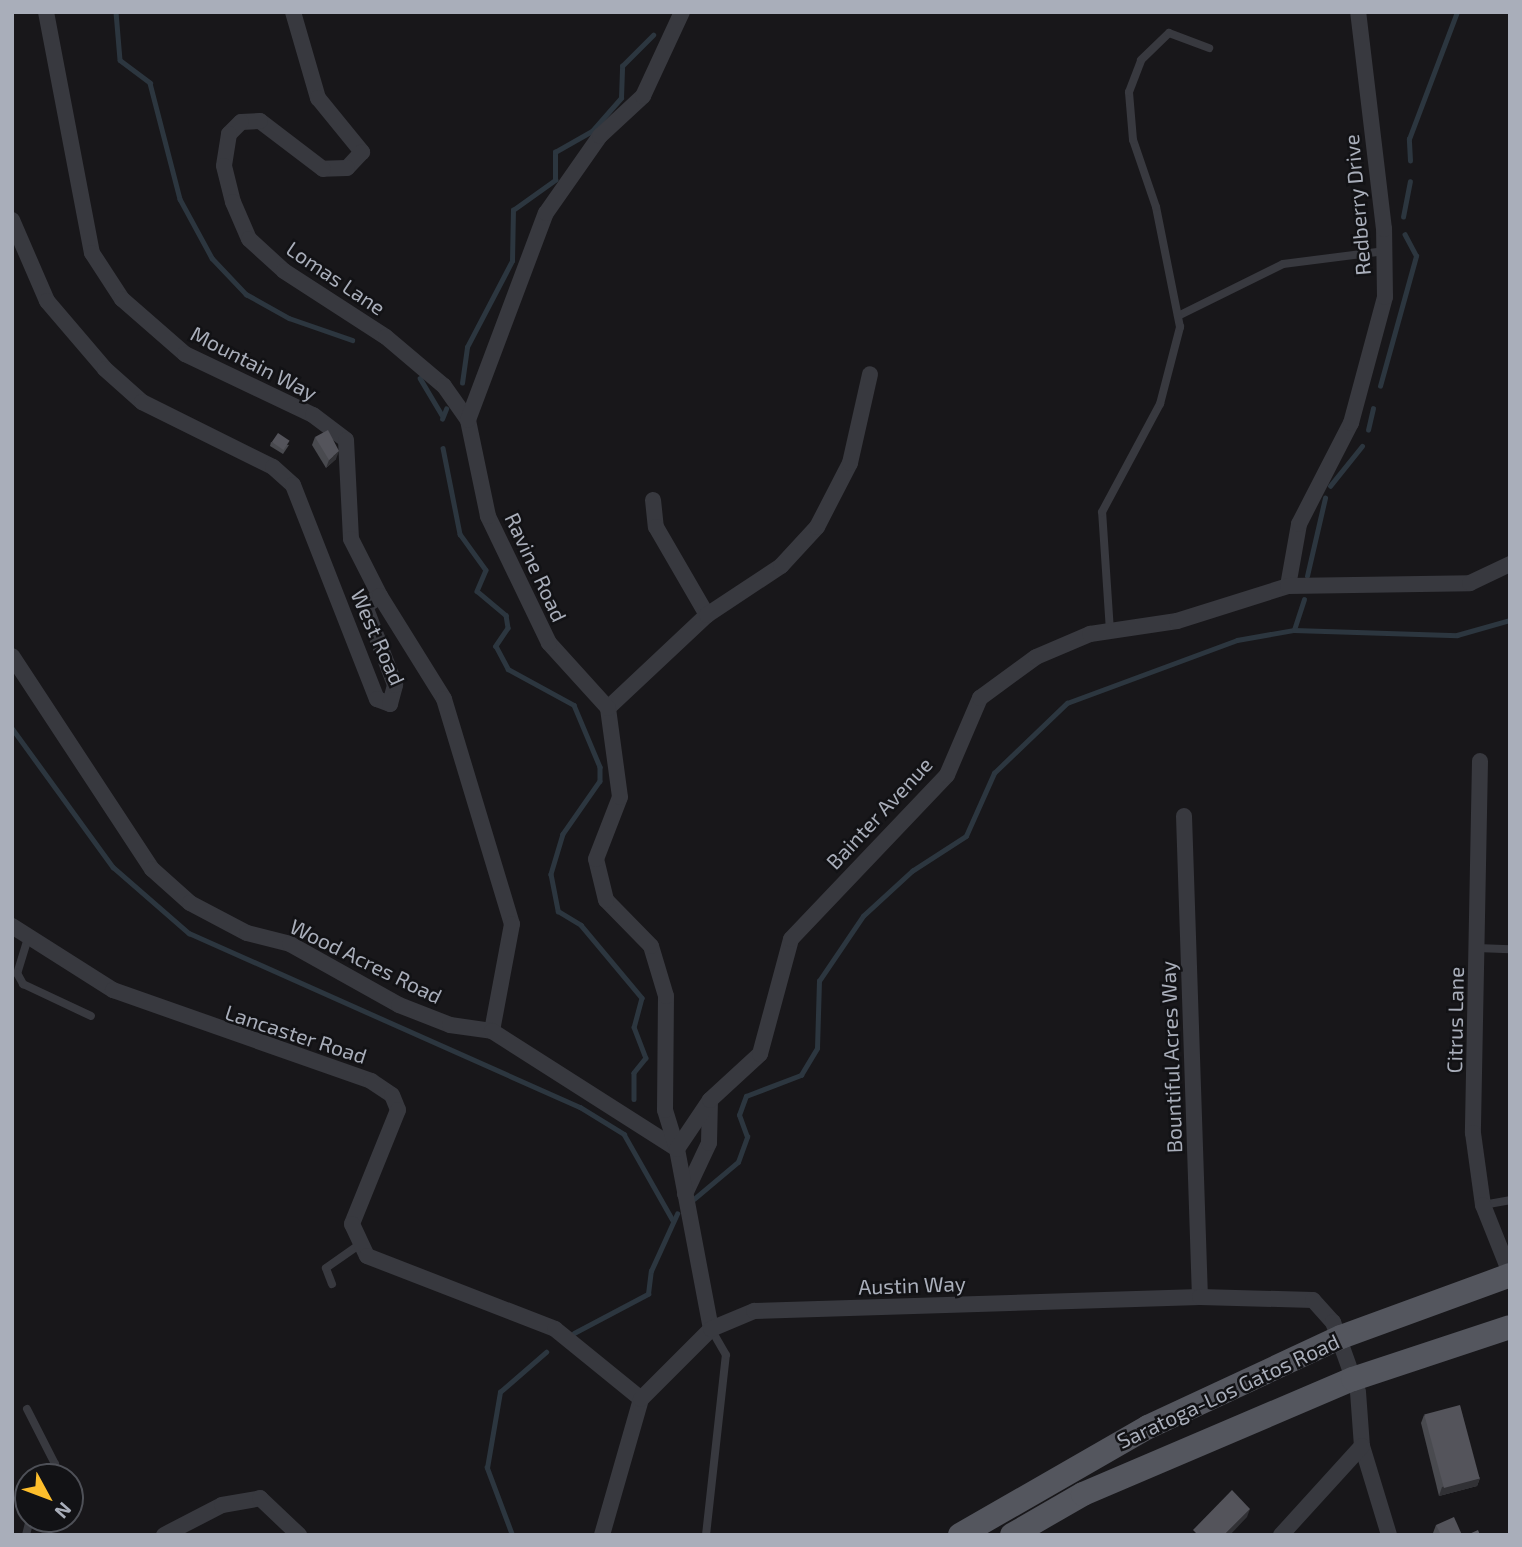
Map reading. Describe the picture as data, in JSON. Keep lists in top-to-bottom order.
{
  "streets": {
    "main road": ["Saratoga-Los Gatos Road"],
    "street": [
      "Redberry Drive",
      "Lomas Lane",
      "Mountain Way",
      "Ravine Road",
      "West Road",
      "Bainter Avenue",
      "Wood Acres Road",
      "Citrus Lane",
      "Lancaster Road",
      "Bountiful Acres Way",
      "Austin Way"
    ]
  },
  "crossings": [
    ["Redberry Drive", "Bainter Avenue"],
    ["Lomas Lane", "Ravine Road"],
    ["Mountain Way", "West Road"],
    ["West Road", "Wood Acres Road"],
    ["Bainter Avenue", "Wood Acres Road"],
    ["Citrus Lane", "Saratoga-Los Gatos Road"],
    ["Bountiful Acres Way", "Austin Way"],
    ["Austin Way", "Saratoga-Los Gatos Road"]
  ],
  "north": "bottom right"
}
